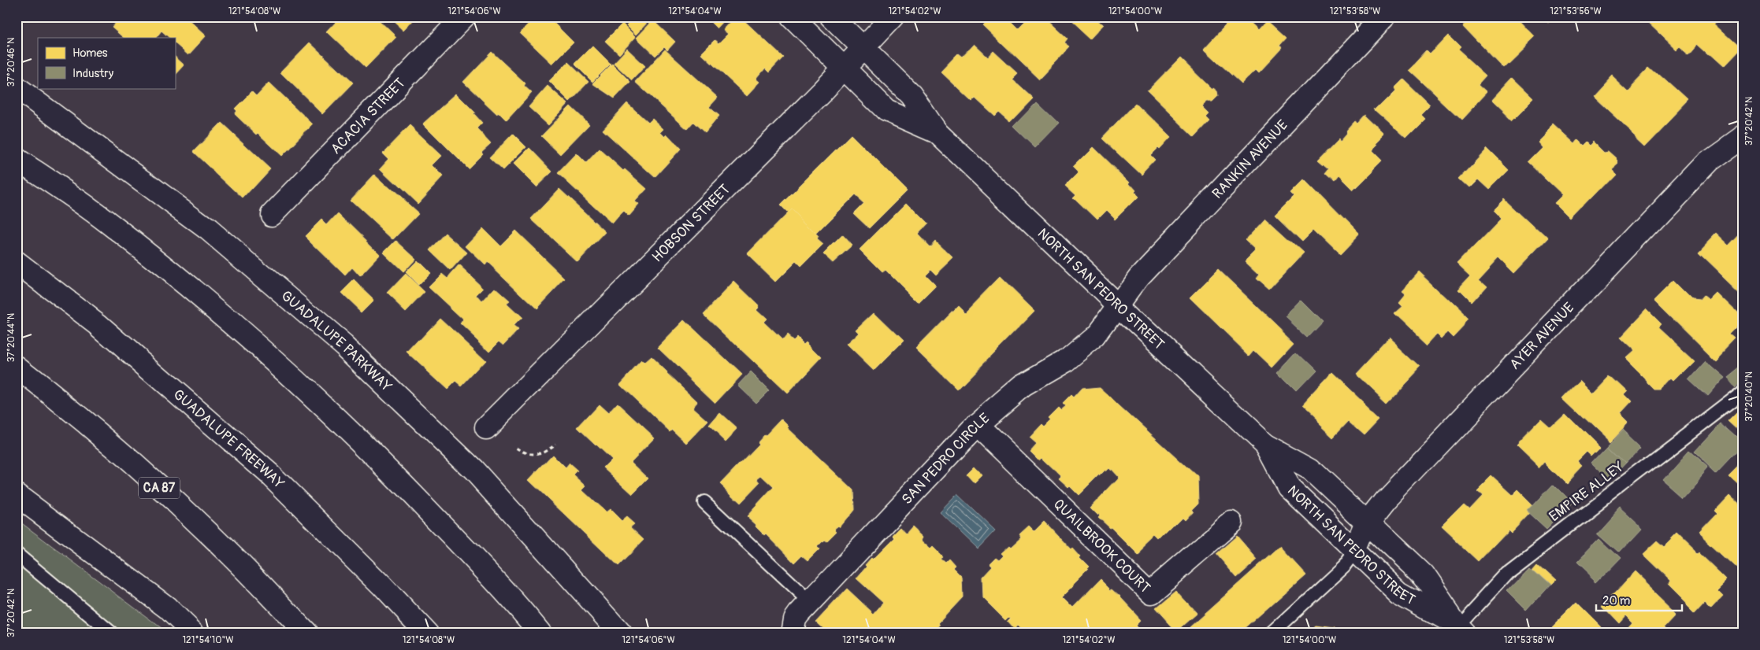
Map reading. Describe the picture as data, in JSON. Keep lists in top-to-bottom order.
{
  "streets": {
    "main road": [
      "ACACIA STREET",
      "RANKIN AVENUE",
      "HOBSON STREET",
      "NORTH SAN PEDRO STREET",
      "AYER AVENUE",
      "GUADALUPE PARKWAY",
      "GUADALUPE FREEWAY",
      "SAN PEDRO CIRCLE",
      "CA 87",
      "QUAILBROOK COURT"
    ],
    "lane": ["EMPIRE ALLEY"]
  },
  "crossings": [
    ["RANKIN AVENUE", "NORTH SAN PEDRO STREET"],
    ["RANKIN AVENUE", "SAN PEDRO CIRCLE"],
    ["HOBSON STREET", "NORTH SAN PEDRO STREET"],
    ["NORTH SAN PEDRO STREET", "AYER AVENUE"],
    ["NORTH SAN PEDRO STREET", "SAN PEDRO CIRCLE"],
    ["NORTH SAN PEDRO STREET", "EMPIRE ALLEY"],
    ["SAN PEDRO CIRCLE", "QUAILBROOK COURT"]
  ],
  "legend": ["Homes", "Industry"],
  "scale_bar": "20 m",
  "coordinates": [
    "121°54'08\"W",
    "121°54'06\"W",
    "121°54'04\"W",
    "121°54'02\"W",
    "121°54'00\"W",
    "121°53'58\"W",
    "121°53'56\"W",
    "37°20'46\"N",
    "37°20'42\"N",
    "37°20'44\"N",
    "37°20'40\"N",
    "121°54'10\"W"
  ]
}
